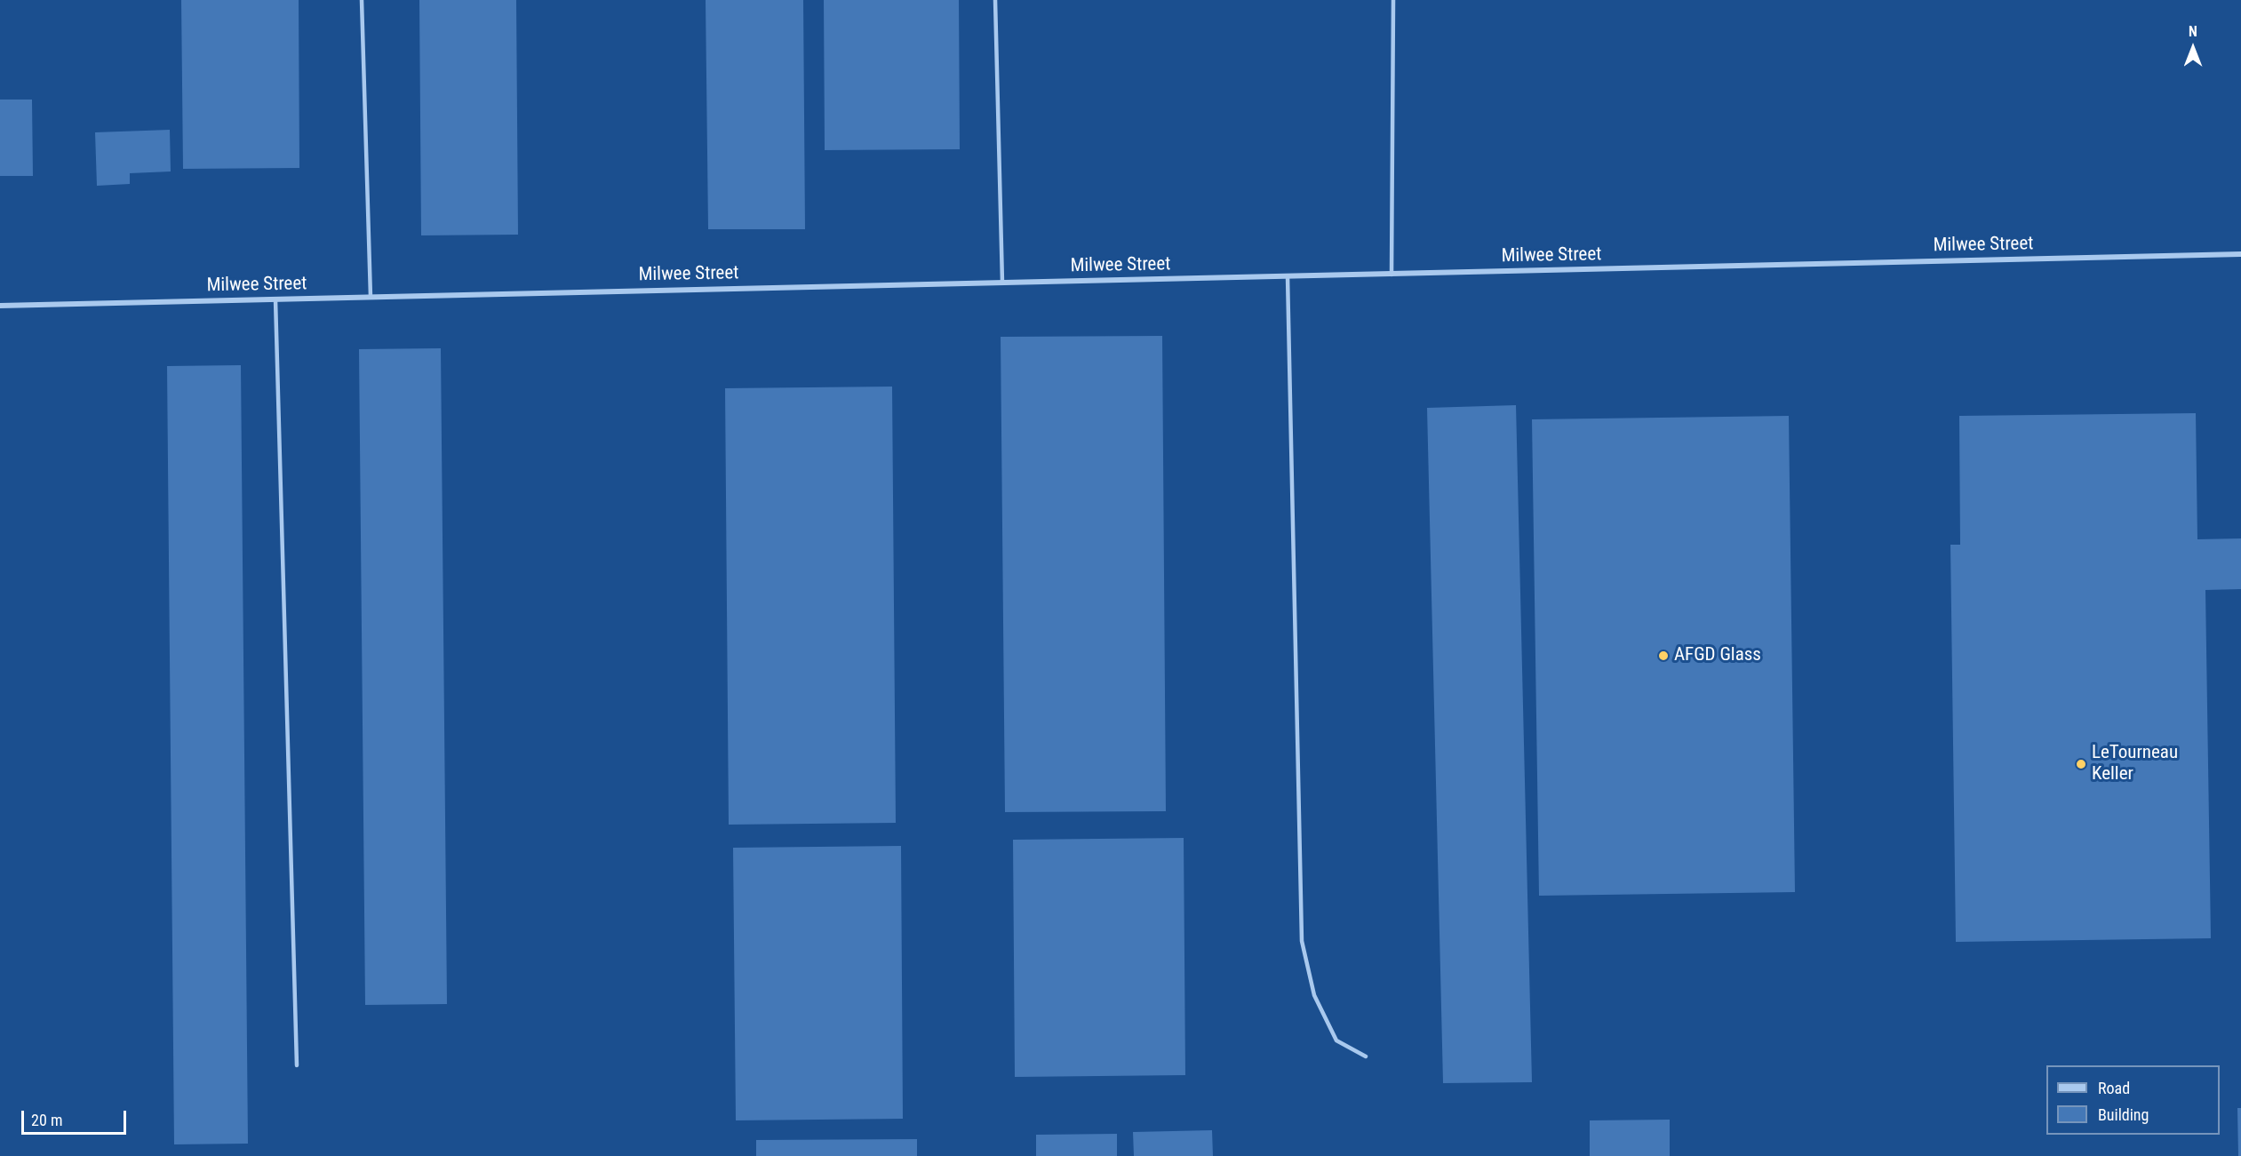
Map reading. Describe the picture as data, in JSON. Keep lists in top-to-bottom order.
{
  "streets": {
    "street": ["Milwee Street"]
  },
  "places": ["AFGD Glass", "LeTourneau Keller"],
  "legend": ["Road", "Building"],
  "scale_bar": "20 m",
  "north": "top"
}
